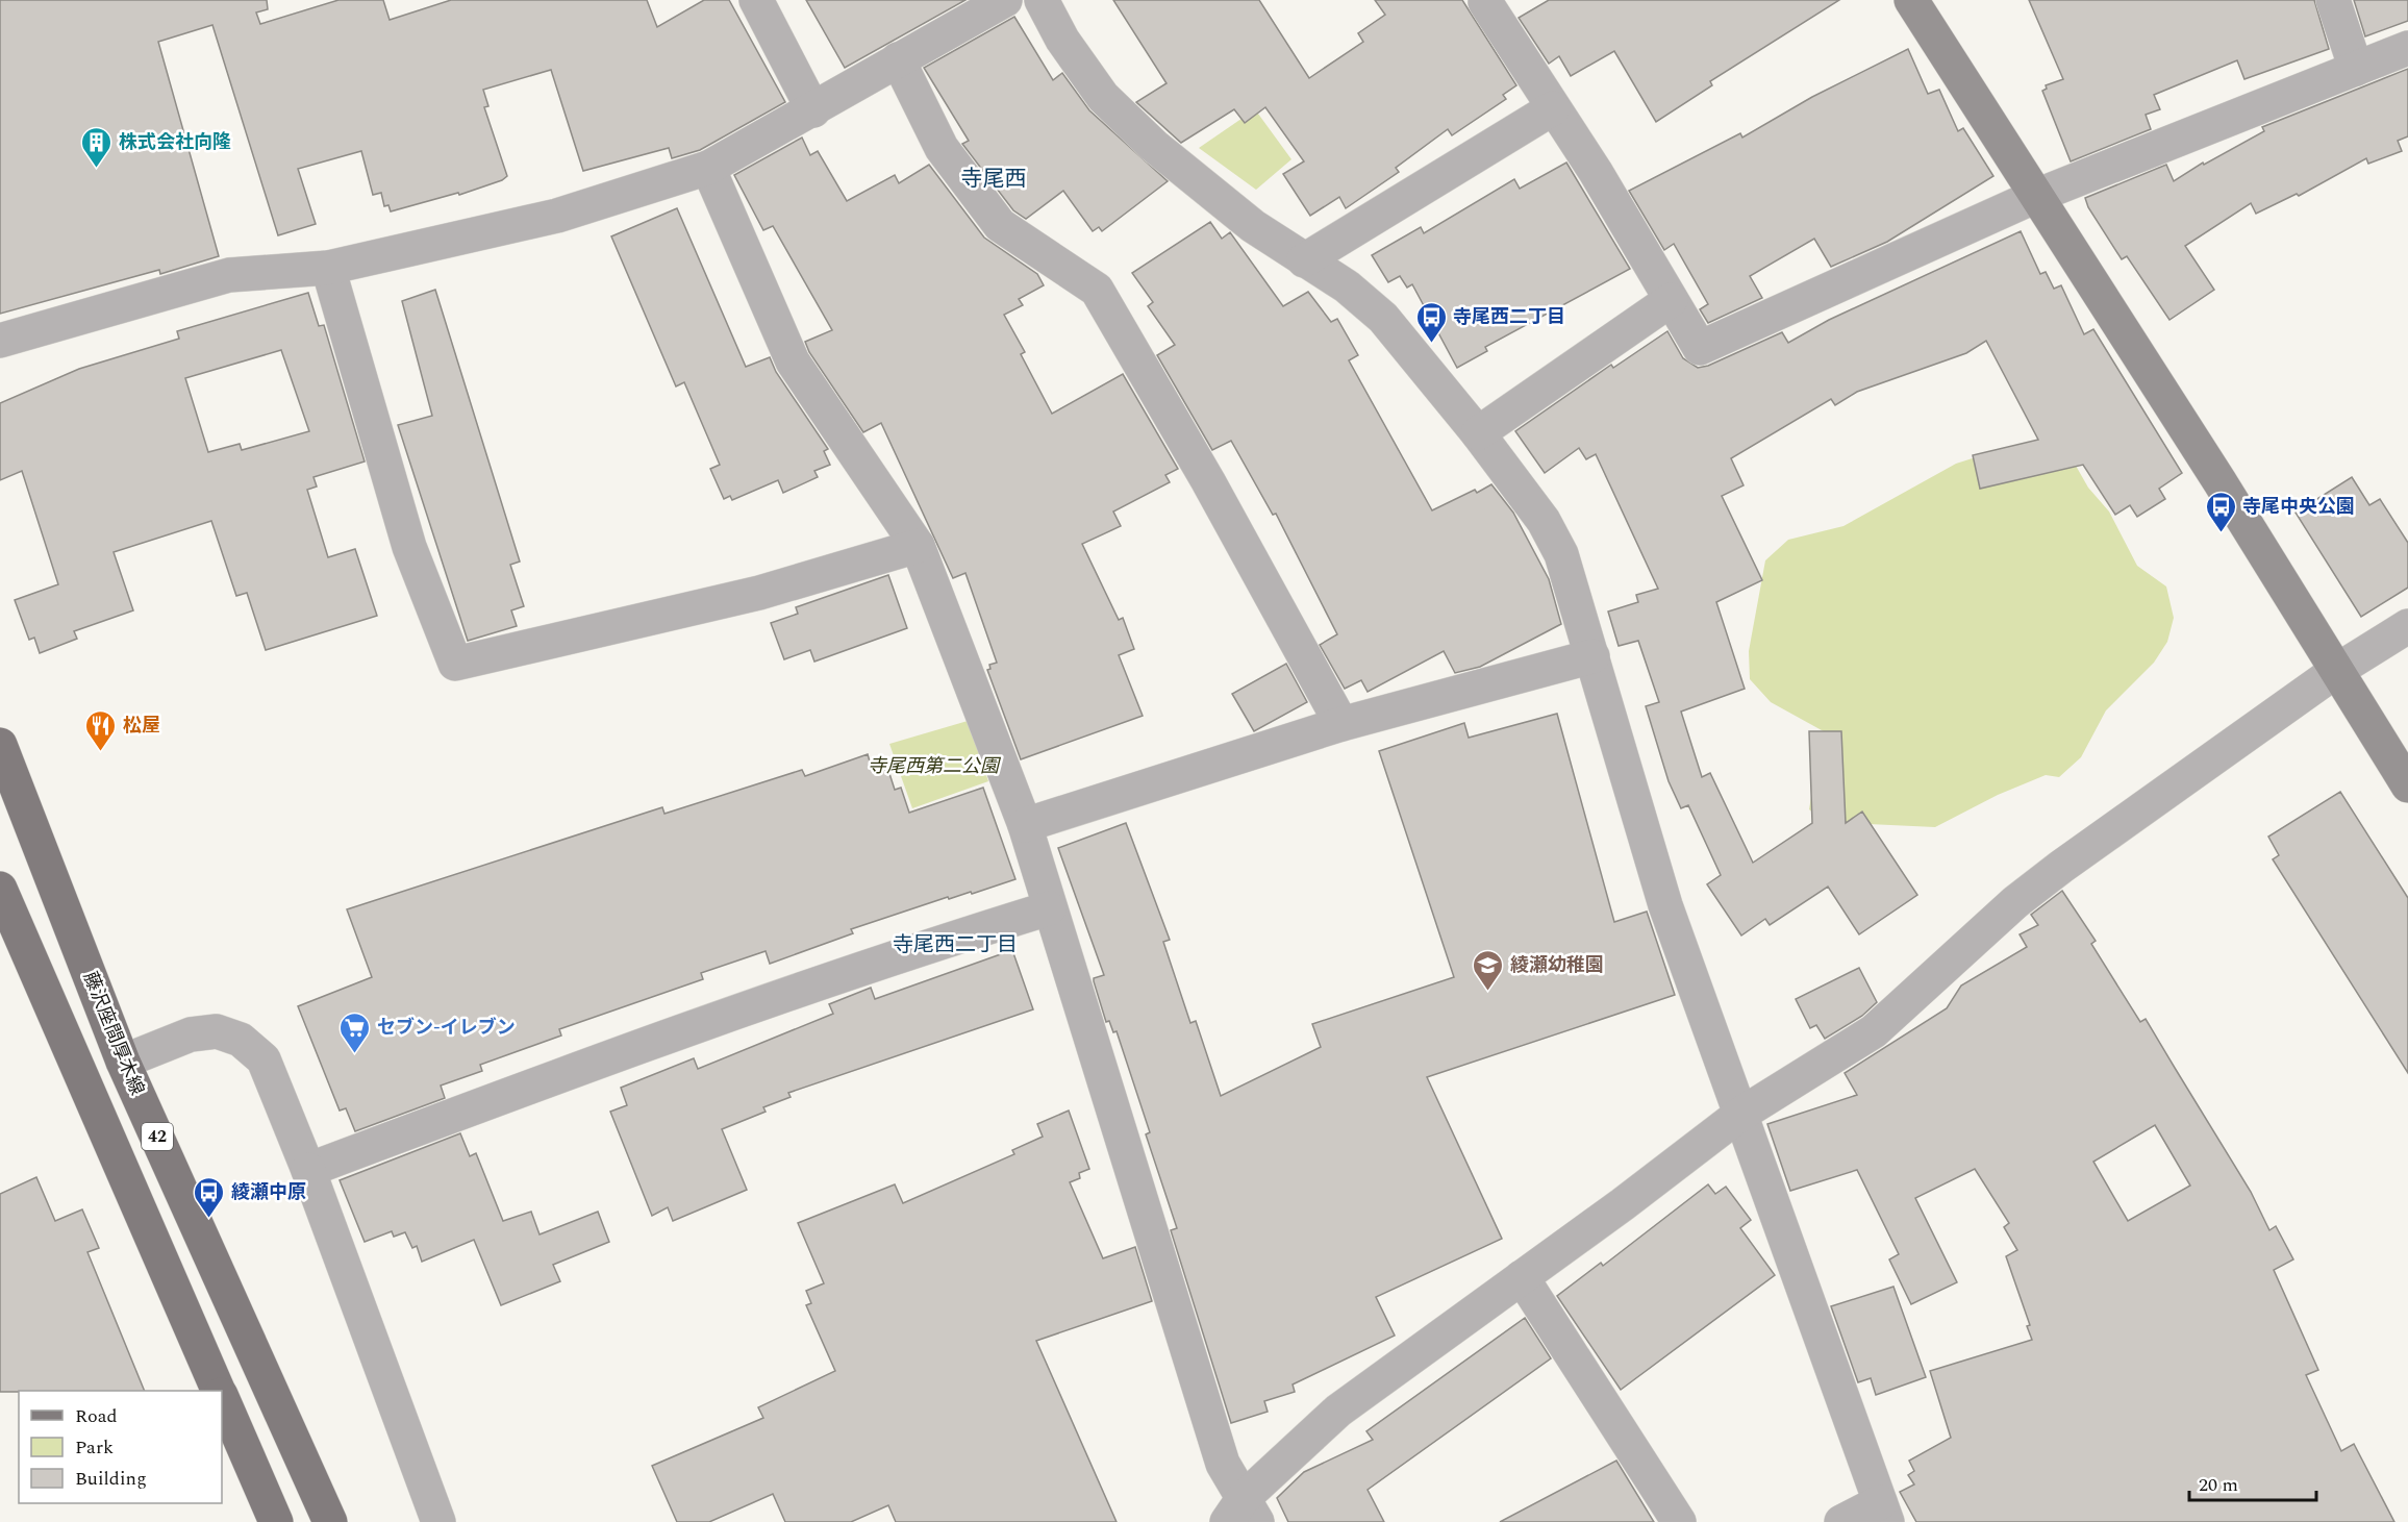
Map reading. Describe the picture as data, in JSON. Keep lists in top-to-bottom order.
{
  "streets": {
    "main road": ["藤沢座間厚木線", "42"]
  },
  "districts": ["寺尾西", "寺尾西二丁目"],
  "parks": ["寺尾西第二公園"],
  "places": {
    "building": ["株式会社向隆"],
    "bus stop": ["寺尾西二丁目", "寺尾中央公園", "綾瀬中原"],
    "restaurant": ["松屋"],
    "school or university": ["綾瀬幼稚園"],
    "supermarket": ["セブン-イレブン"]
  },
  "legend": ["Road", "Park", "Building"],
  "scale_bar": "20 m"
}
